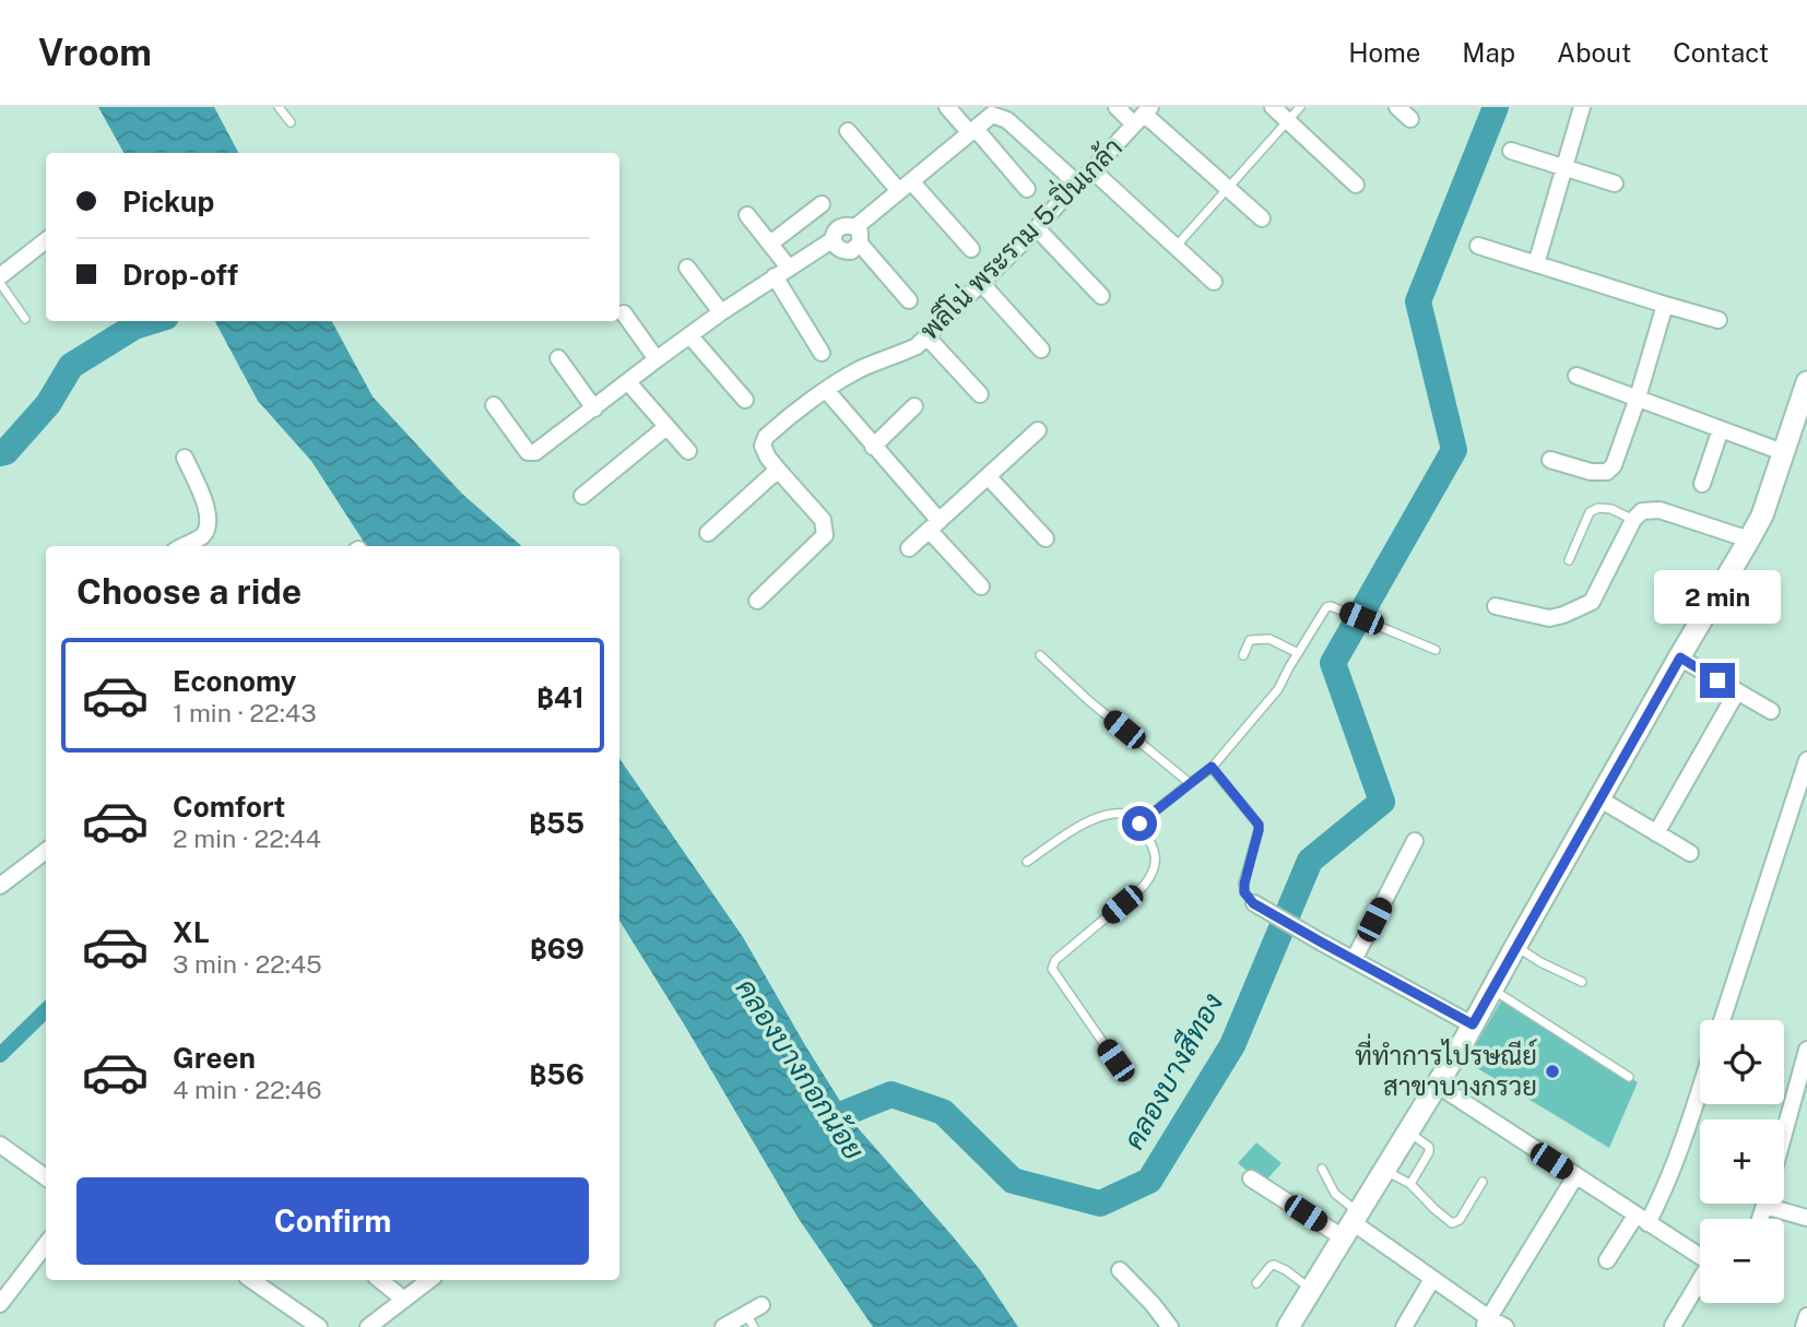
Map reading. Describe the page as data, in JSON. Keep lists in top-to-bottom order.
{
  "streets": {
    "street": ["พลีโน่ พระราม 5-ปิ่นเกล้า"]
  },
  "water": ["คลองบางกอกน้อย", "คลองบางสีทอง"],
  "places": ["ที่ทำการไปรษณีย์ สาขาบางกรวย"],
  "page": {
    "header": "Vroom",
    "nav": [
      "Home",
      "Map",
      "About",
      "Contact"
    ],
    "banner": ["Pickup", "Drop-off"],
    "heading": "Choose a ride",
    "bubble": "2 min",
    "list": [
      {
        "name": "Economy",
        "note": "1 min · 22:43",
        "value": "฿41"
      },
      {
        "name": "Comfort",
        "note": "2 min · 22:44",
        "value": "฿55"
      },
      {
        "name": "XL",
        "note": "3 min · 22:45",
        "value": "฿69"
      },
      {
        "name": "Green",
        "note": "4 min · 22:46",
        "value": "฿56"
      }
    ],
    "map_buttons": ["+", "−"],
    "buttons": "Confirm"
  }
}
